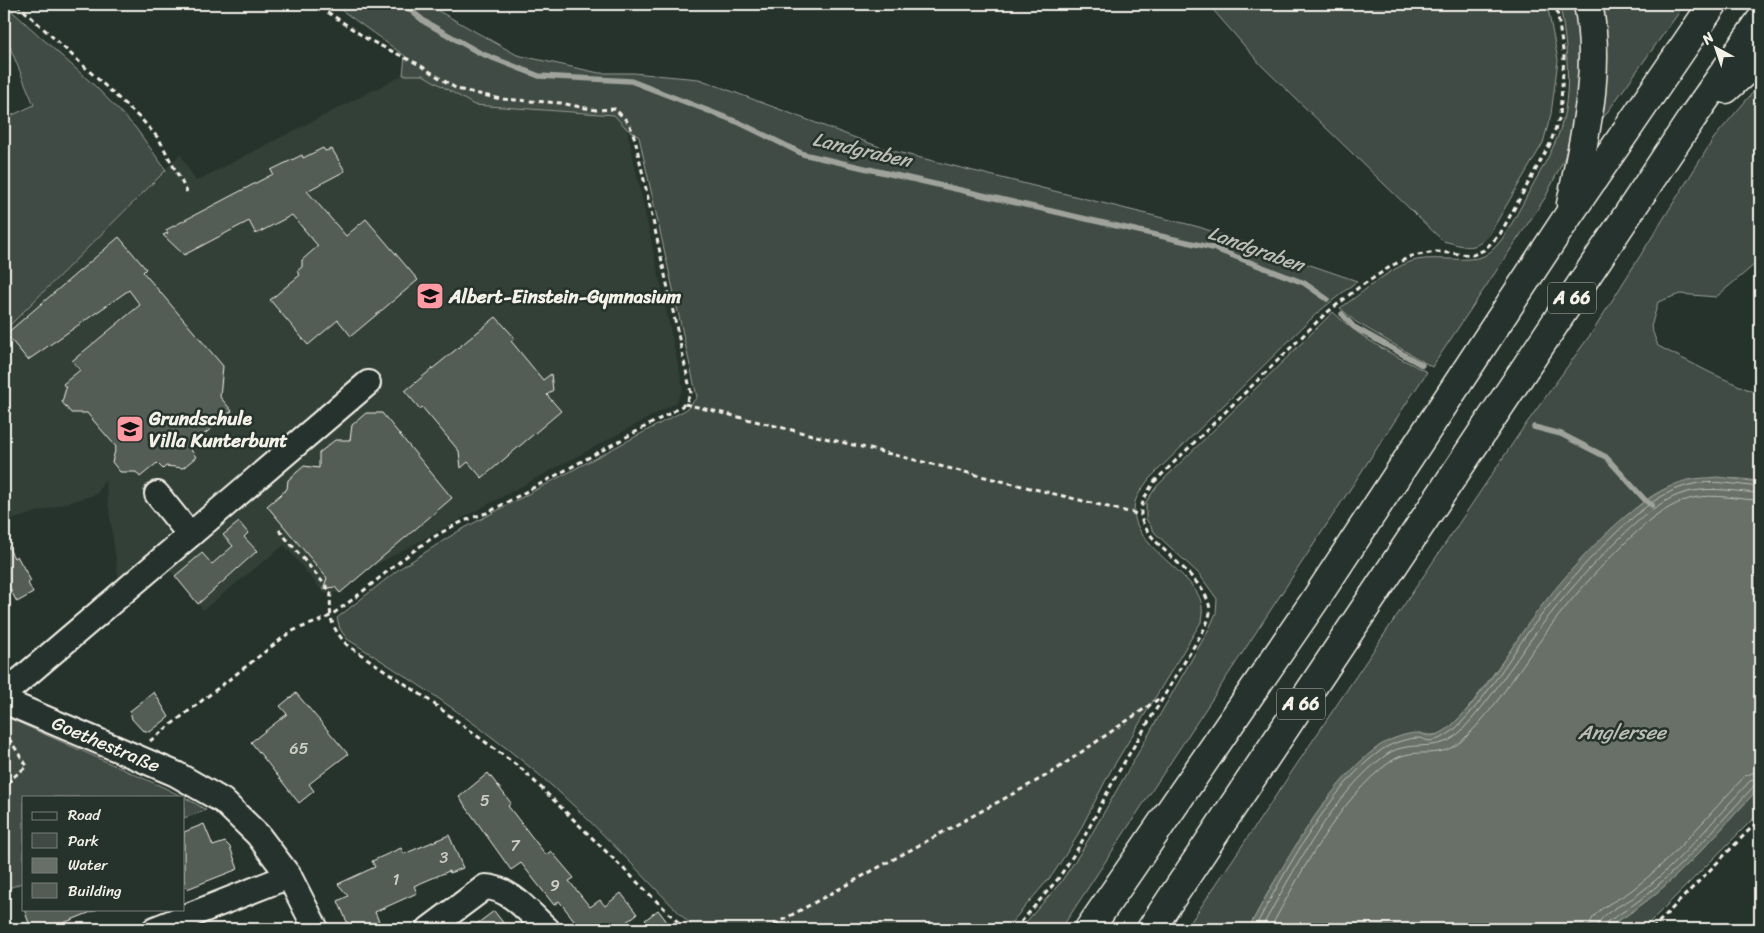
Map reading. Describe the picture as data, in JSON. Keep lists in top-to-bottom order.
{
  "streets": {
    "highway": ["A 66"],
    "street": ["Goethestraße"]
  },
  "water": ["Landgraben", "Anglersee"],
  "places": {
    "school or university": ["Albert-Einstein-Gymnasium", "Grundschule Villa Kunterbunt"]
  },
  "house_numbers": [
    "65",
    "5",
    "7",
    "3",
    "1",
    "9"
  ],
  "legend": [
    "Road",
    "Park",
    "Water",
    "Building"
  ],
  "north": "top left"
}
